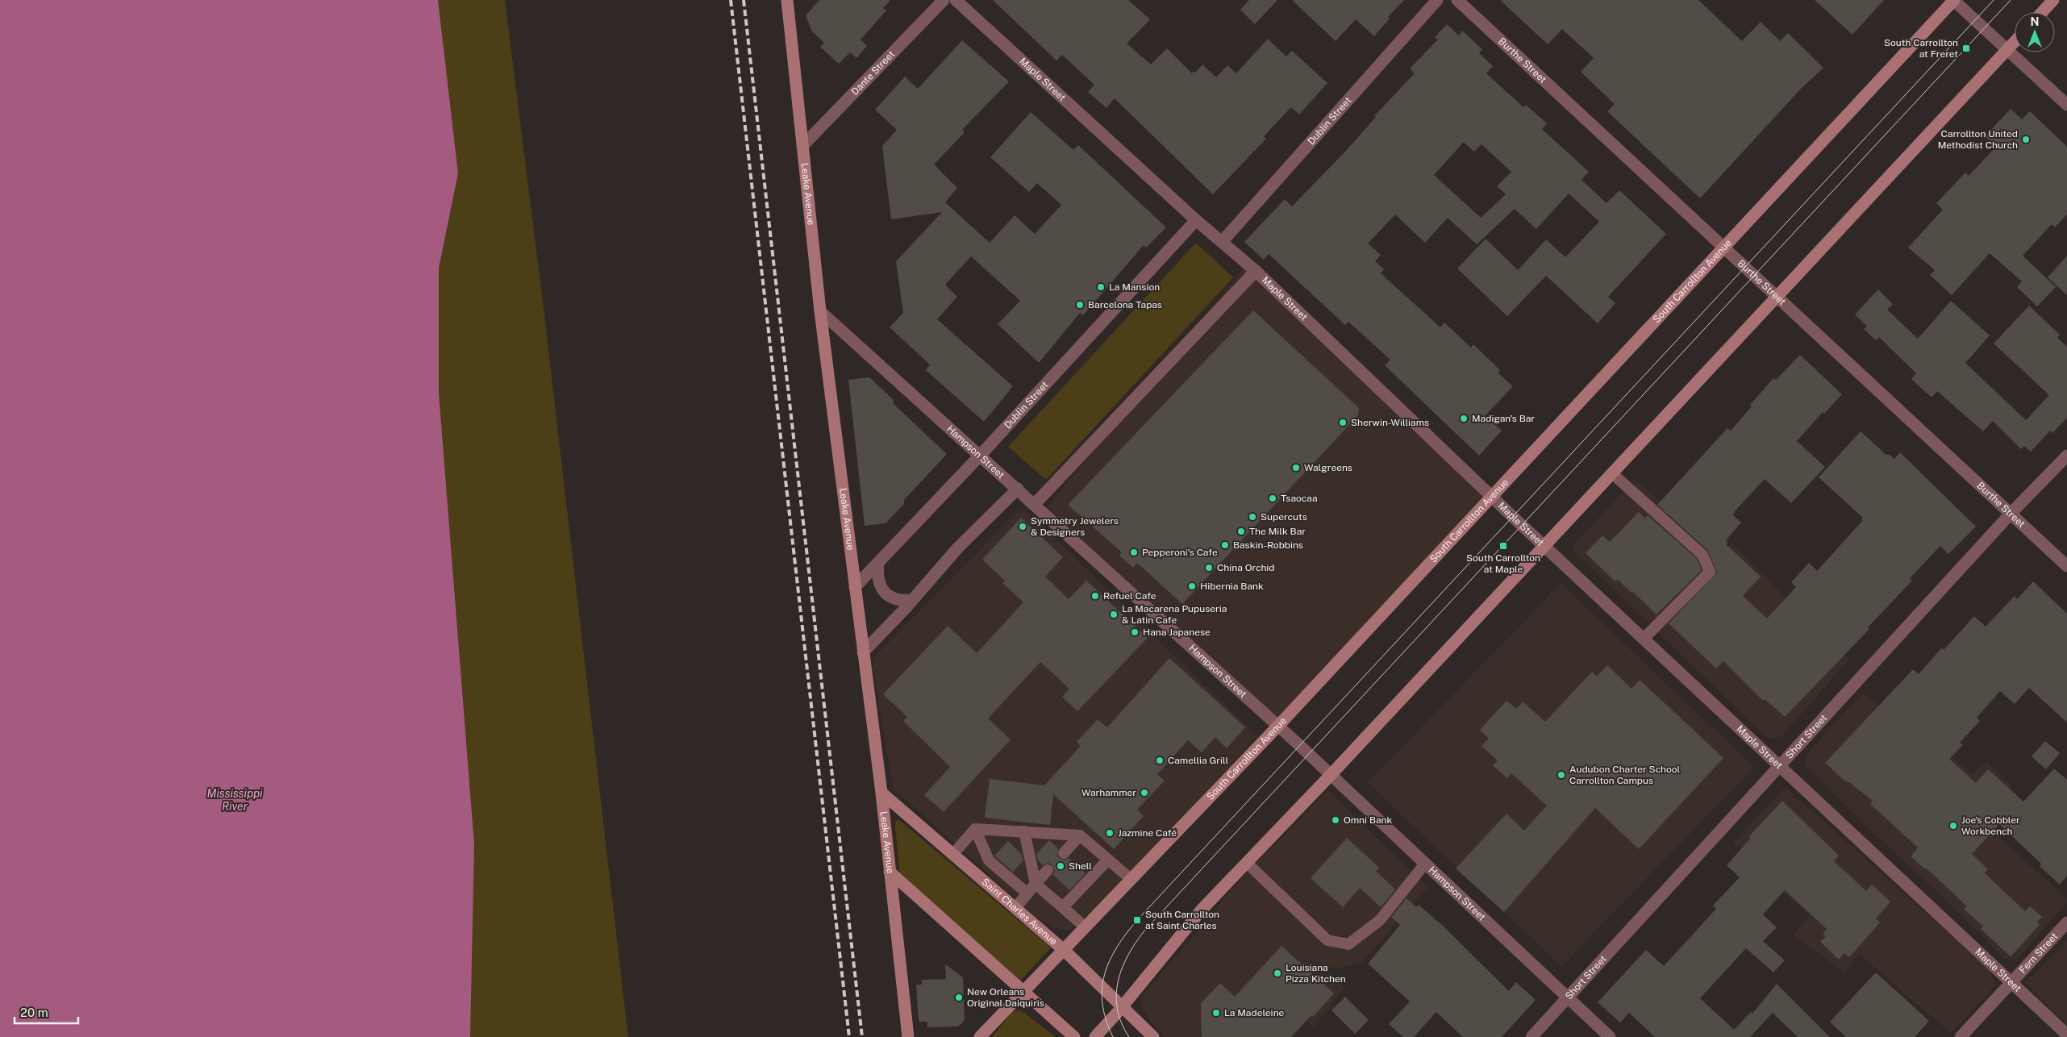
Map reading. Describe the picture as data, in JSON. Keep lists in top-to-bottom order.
{
  "streets": {
    "main road": ["Leake Avenue", "South Carrollton Avenue", "Saint Charles Avenue"],
    "street": [
      "Burthe Street",
      "Dante Street",
      "Maple Street",
      "Dublin Street",
      "Hampson Street",
      "Short Street",
      "Fern Street"
    ]
  },
  "crossings": [
    ["Burthe Street", "South Carrollton Avenue"],
    ["Burthe Street", "Short Street"],
    ["Dante Street", "Leake Avenue"],
    ["Maple Street", "Dublin Street"],
    ["Maple Street", "South Carrollton Avenue"],
    ["Maple Street", "Short Street"],
    ["Maple Street", "Fern Street"],
    ["Dublin Street", "Leake Avenue"],
    ["Dublin Street", "Hampson Street"],
    ["Leake Avenue", "Hampson Street"],
    ["Leake Avenue", "Saint Charles Avenue"],
    ["South Carrollton Avenue", "Hampson Street"],
    ["South Carrollton Avenue", "Saint Charles Avenue"],
    ["Hampson Street", "Short Street"]
  ],
  "water": ["Mississippi River"],
  "places": {
    "transit": ["South Carrollton at Freret", "South Carrollton at Maple", "South Carrollton at Saint Charles"],
    "other": [
      "Carrollton United Methodist Church",
      "La Mansion",
      "Barcelona Tapas",
      "Madigan's Bar",
      "Sherwin-Williams",
      "Walgreens",
      "Tsaocaa",
      "Supercuts",
      "Symmetry Jewelers & Designers",
      "The Milk Bar",
      "Baskin-Robbins",
      "Pepperoni's Cafe",
      "China Orchid",
      "Hibernia Bank",
      "Refuel Cafe",
      "La Macarena Pupuseria & Latin Cafe",
      "Hana Japanese",
      "Camellia Grill",
      "Audubon Charter School Carrollton Campus",
      "Warhammer",
      "Omni Bank",
      "Joe's Cobbler Workbench",
      "Jazmine Café",
      "Shell",
      "Louisiana Pizza Kitchen",
      "New Orleans Original Daiquiris",
      "La Madeleine"
    ]
  },
  "scale_bar": "20 m",
  "north": "top"
}
